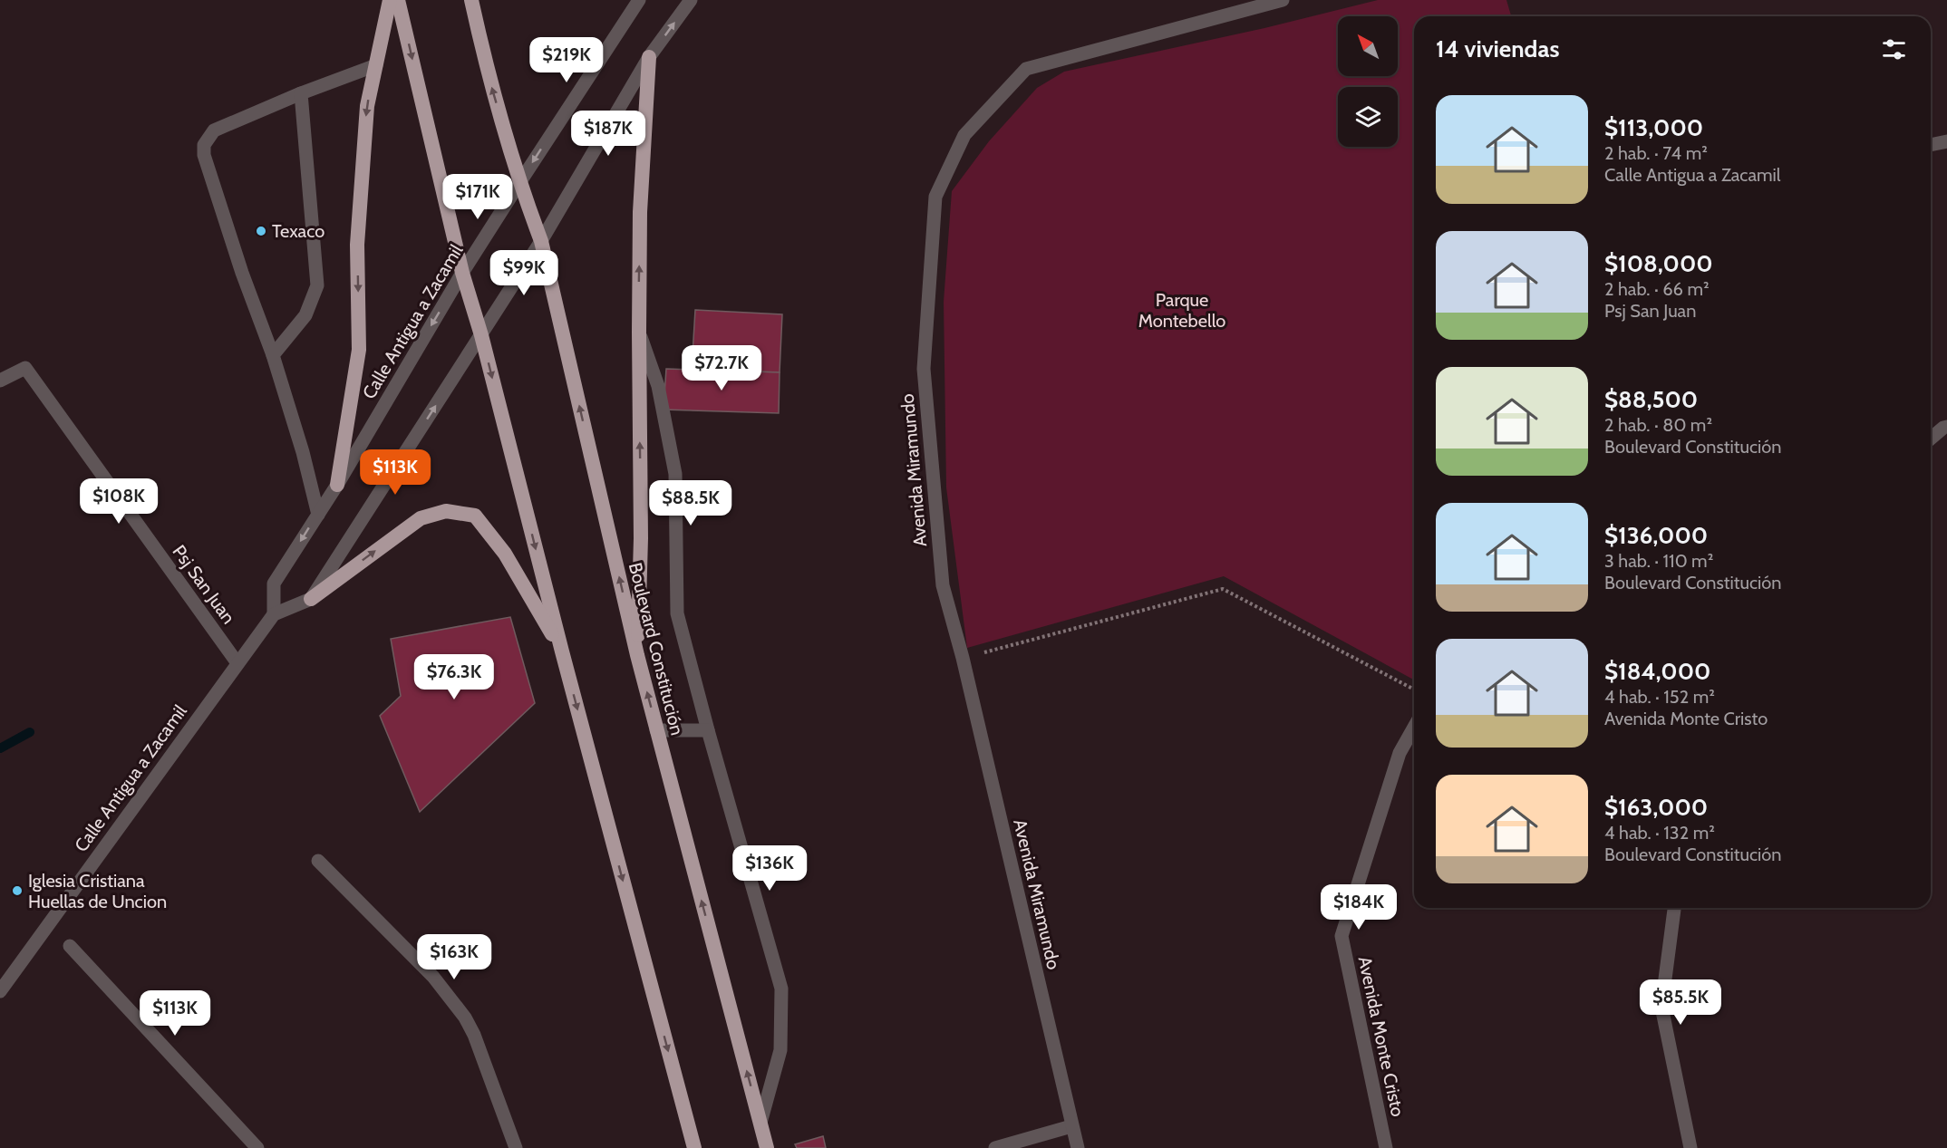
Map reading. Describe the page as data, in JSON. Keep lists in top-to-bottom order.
{
  "streets": {
    "highway": ["Boulevard Constitución"],
    "street": [
      "Calle Antigua a Zacamil",
      "Avenida Miramundo",
      "Psj San Juan",
      "Avenida Monte Cristo"
    ]
  },
  "crossings": [
    ["Calle Antigua a Zacamil", "Psj San Juan"],
    ["Calle Antigua a Zacamil", "Boulevard Constitución"]
  ],
  "parks": ["Parque Montebello"],
  "places": ["Texaco", "Iglesia Cristiana Huellas de Uncion"],
  "north": "top left",
  "page": {
    "heading": "14 viviendas",
    "price": [
      "$219K",
      "$187K",
      "$171K",
      "$99K",
      "$72.7K",
      "$113K",
      "$108K",
      "$88.5K",
      "$76.3K",
      "$136K",
      "$184K",
      "$163K",
      "$85.5K",
      "$113K"
    ],
    "list": [
      {
        "name": "$113,000",
        "note": "2 hab. · 74 m² · Calle Antigua a Zacamil"
      },
      {
        "name": "$108,000",
        "note": "2 hab. · 66 m² · Psj San Juan"
      },
      {
        "name": "$88,500",
        "note": "2 hab. · 80 m² · Boulevard Constitución"
      },
      {
        "name": "$136,000",
        "note": "3 hab. · 110 m² · Boulevard Constitución"
      },
      {
        "name": "$184,000",
        "note": "4 hab. · 152 m² · Avenida Monte Cristo"
      },
      {
        "name": "$163,000",
        "note": "4 hab. · 132 m² · Boulevard Constitución"
      }
    ]
  }
}
